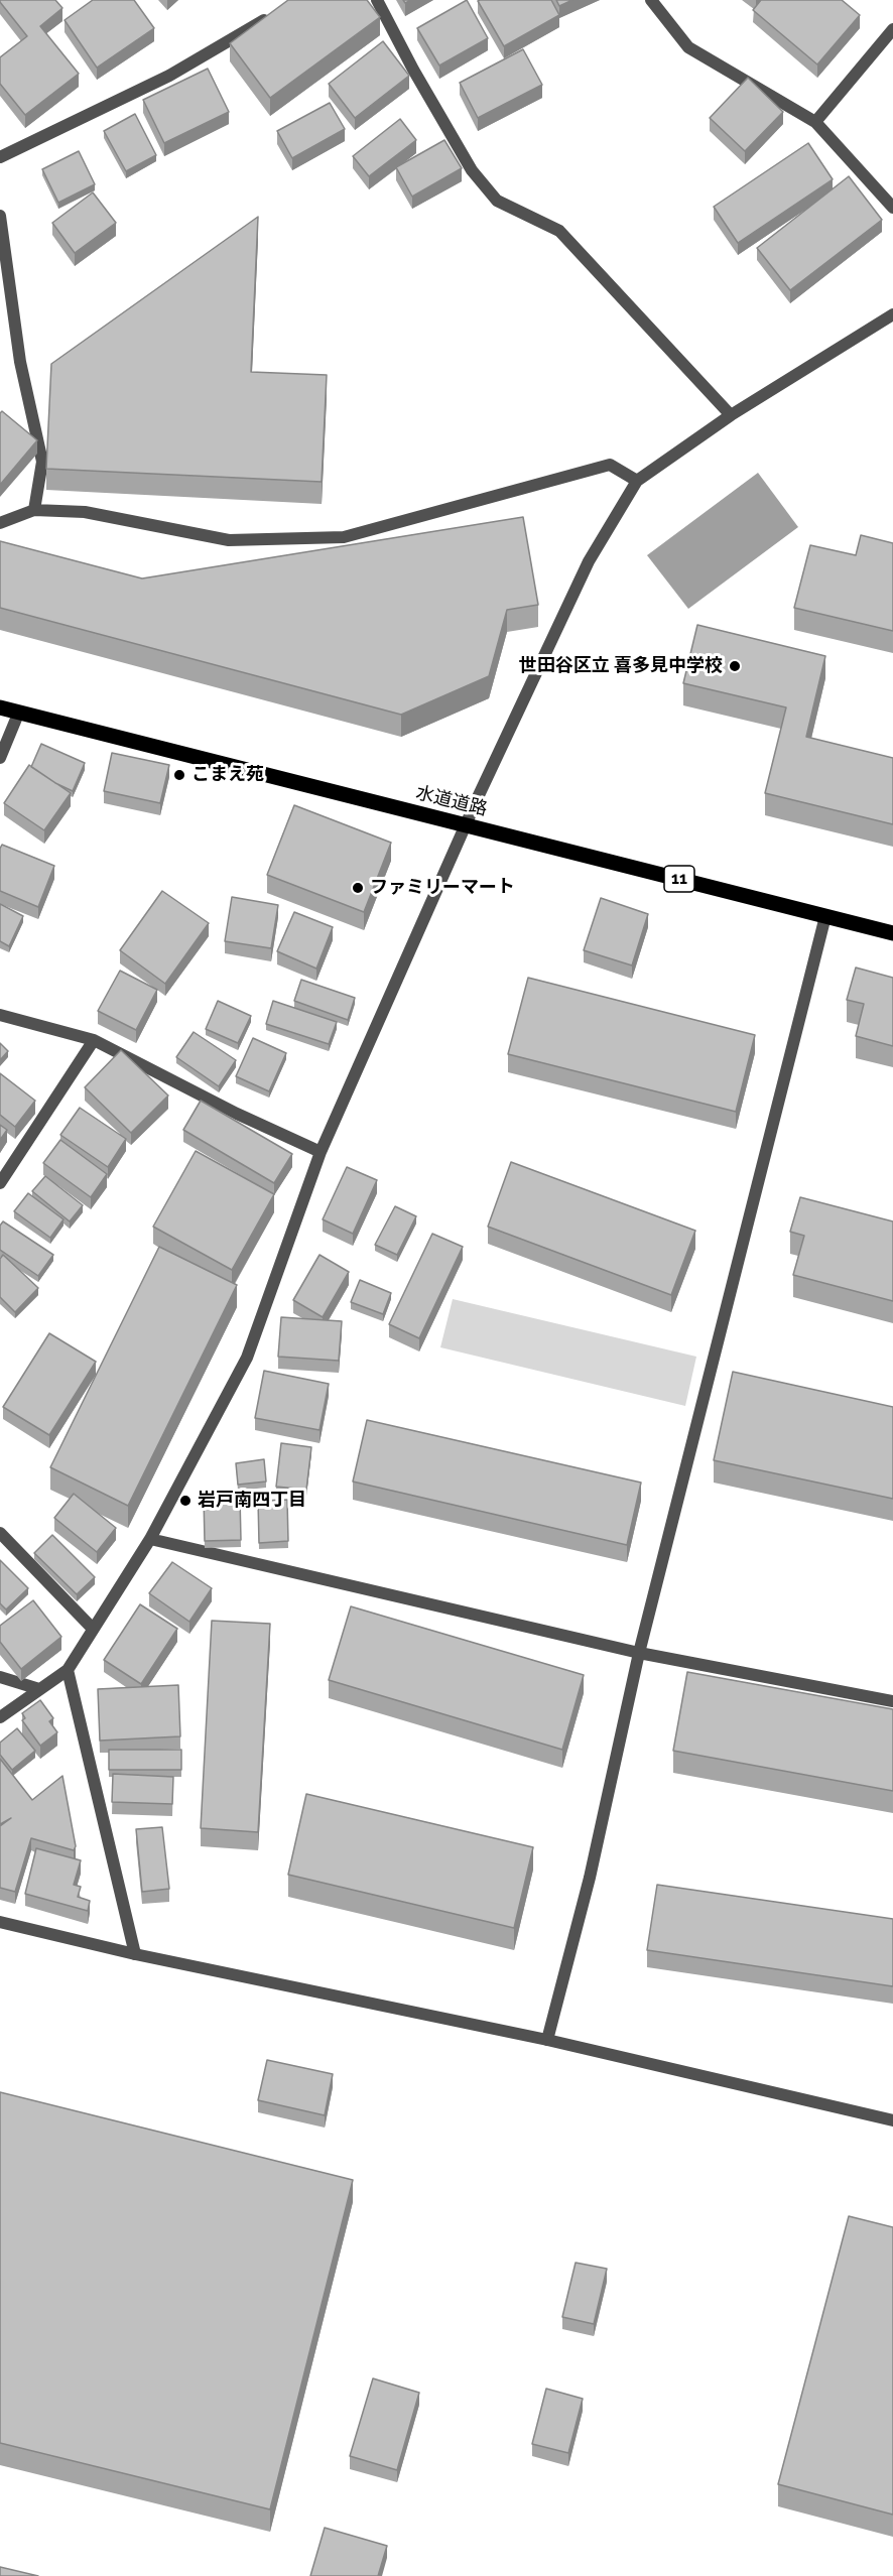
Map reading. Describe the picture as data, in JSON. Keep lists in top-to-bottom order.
{
  "streets": {
    "main road": ["水道道路", "11"]
  },
  "places": [
    "世田谷区立 喜多見中学校",
    "こまえ苑",
    "ファミリーマート",
    "岩戸南四丁目"
  ]
}
